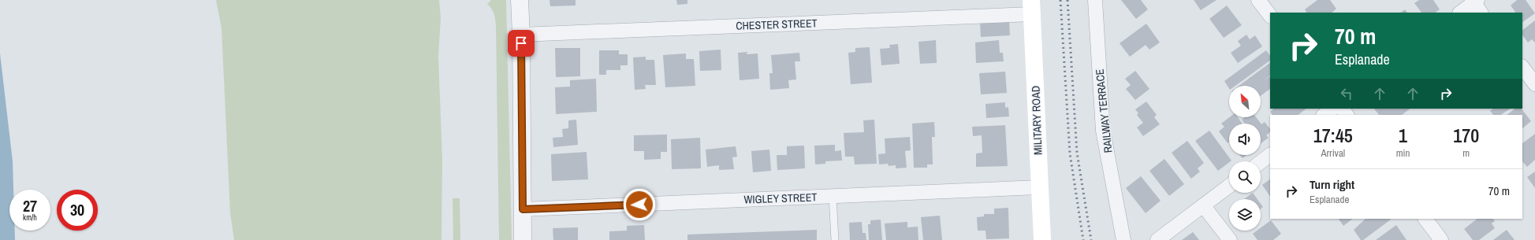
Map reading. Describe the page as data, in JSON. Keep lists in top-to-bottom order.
{
  "streets": {
    "main road": ["MILITARY ROAD"],
    "street": ["CHESTER STREET", "RAILWAY TERRACE", "WIGLEY STREET"]
  },
  "crossings": [
    ["CHESTER STREET", "MILITARY ROAD"],
    ["MILITARY ROAD", "WIGLEY STREET"]
  ],
  "north": "top left",
  "page": {
    "turn": ["70 m", "Esplanade"],
    "eta": [
      "17:45",
      "Arrival",
      "1",
      "min",
      "170",
      "m"
    ],
    "list": [
      {
        "name": "Turn right",
        "note": "Esplanade",
        "value": "70 m"
      }
    ],
    "speed": "27 km/h",
    "limit": "30"
  }
}
